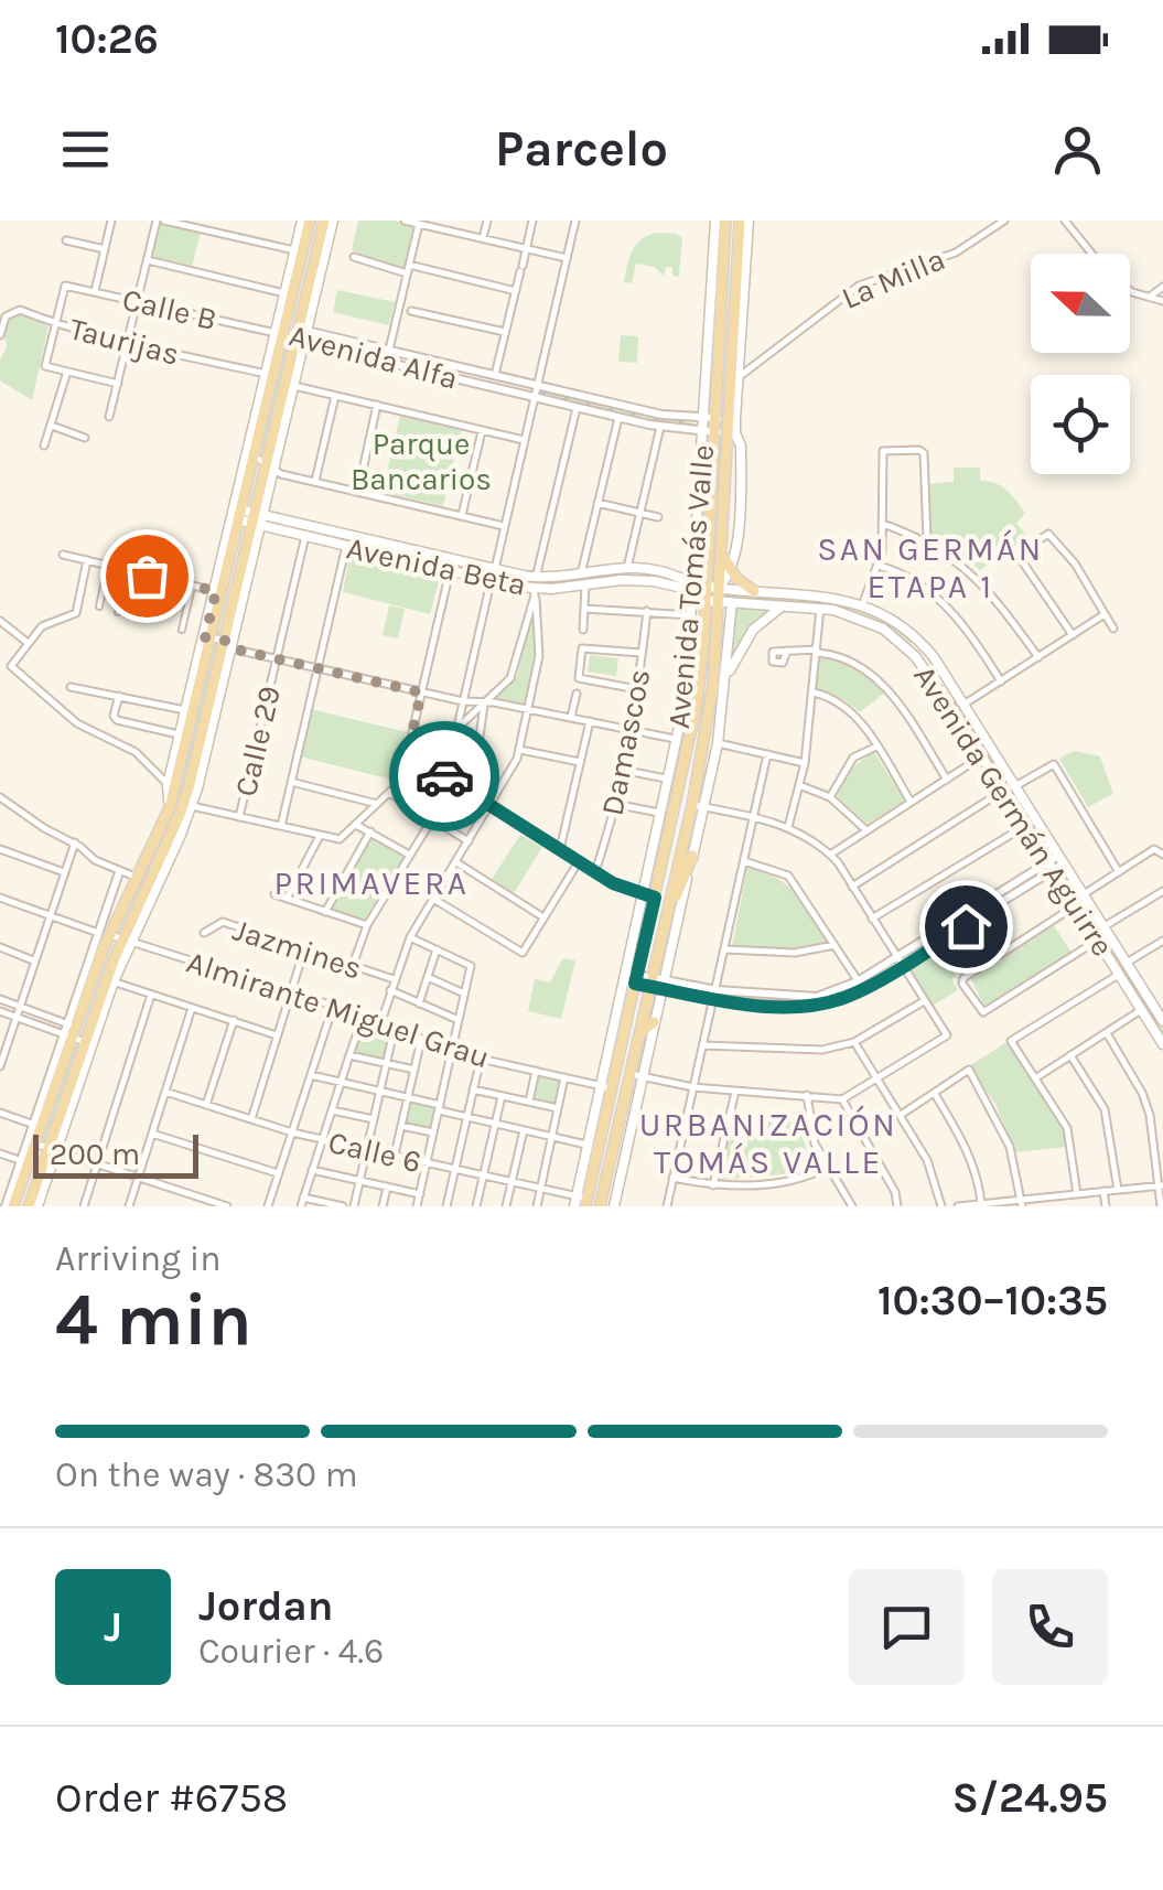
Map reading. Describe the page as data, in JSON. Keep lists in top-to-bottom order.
{
  "streets": {
    "main road": ["Avenida Beta", "Avenida Tomás Valle", "Avenida Germán Aguirre"],
    "street": [
      "La Milla",
      "Calle B",
      "Taurijas",
      "Avenida Alfa",
      "Calle 29",
      "Damascos",
      "Jazmines",
      "Almirante Miguel Grau",
      "Calle 6"
    ]
  },
  "crossings": [
    ["La Milla", "Avenida Tomás Valle"],
    ["Calle B", "Taurijas"],
    ["Calle B", "Avenida Alfa"],
    ["Avenida Alfa", "Avenida Tomás Valle"],
    ["Avenida Beta", "Avenida Tomás Valle"],
    ["Avenida Beta", "Calle 29"],
    ["Avenida Beta", "Avenida Germán Aguirre"],
    ["Avenida Tomás Valle", "Avenida Germán Aguirre"],
    ["Avenida Tomás Valle", "Almirante Miguel Grau"],
    ["Avenida Tomás Valle", "Calle 6"]
  ],
  "districts": ["SAN GERMÁN ETAPA 1", "PRIMAVERA", "URBANIZACIÓN TOMÁS VALLE"],
  "parks": ["Parque Bancarios"],
  "scale_bar": "200 m",
  "north": "left",
  "page": {
    "status": "10:26",
    "header": "Parcelo",
    "scale": "200 m",
    "heading": ["4 min", "Arriving in", "10:30–10:35"],
    "panel": [
      "Jordan",
      "Courier · 4.6",
      "Order #6758",
      "S/24.95"
    ],
    "bar": "On the way · 830 m",
    "round": "J"
  }
}
